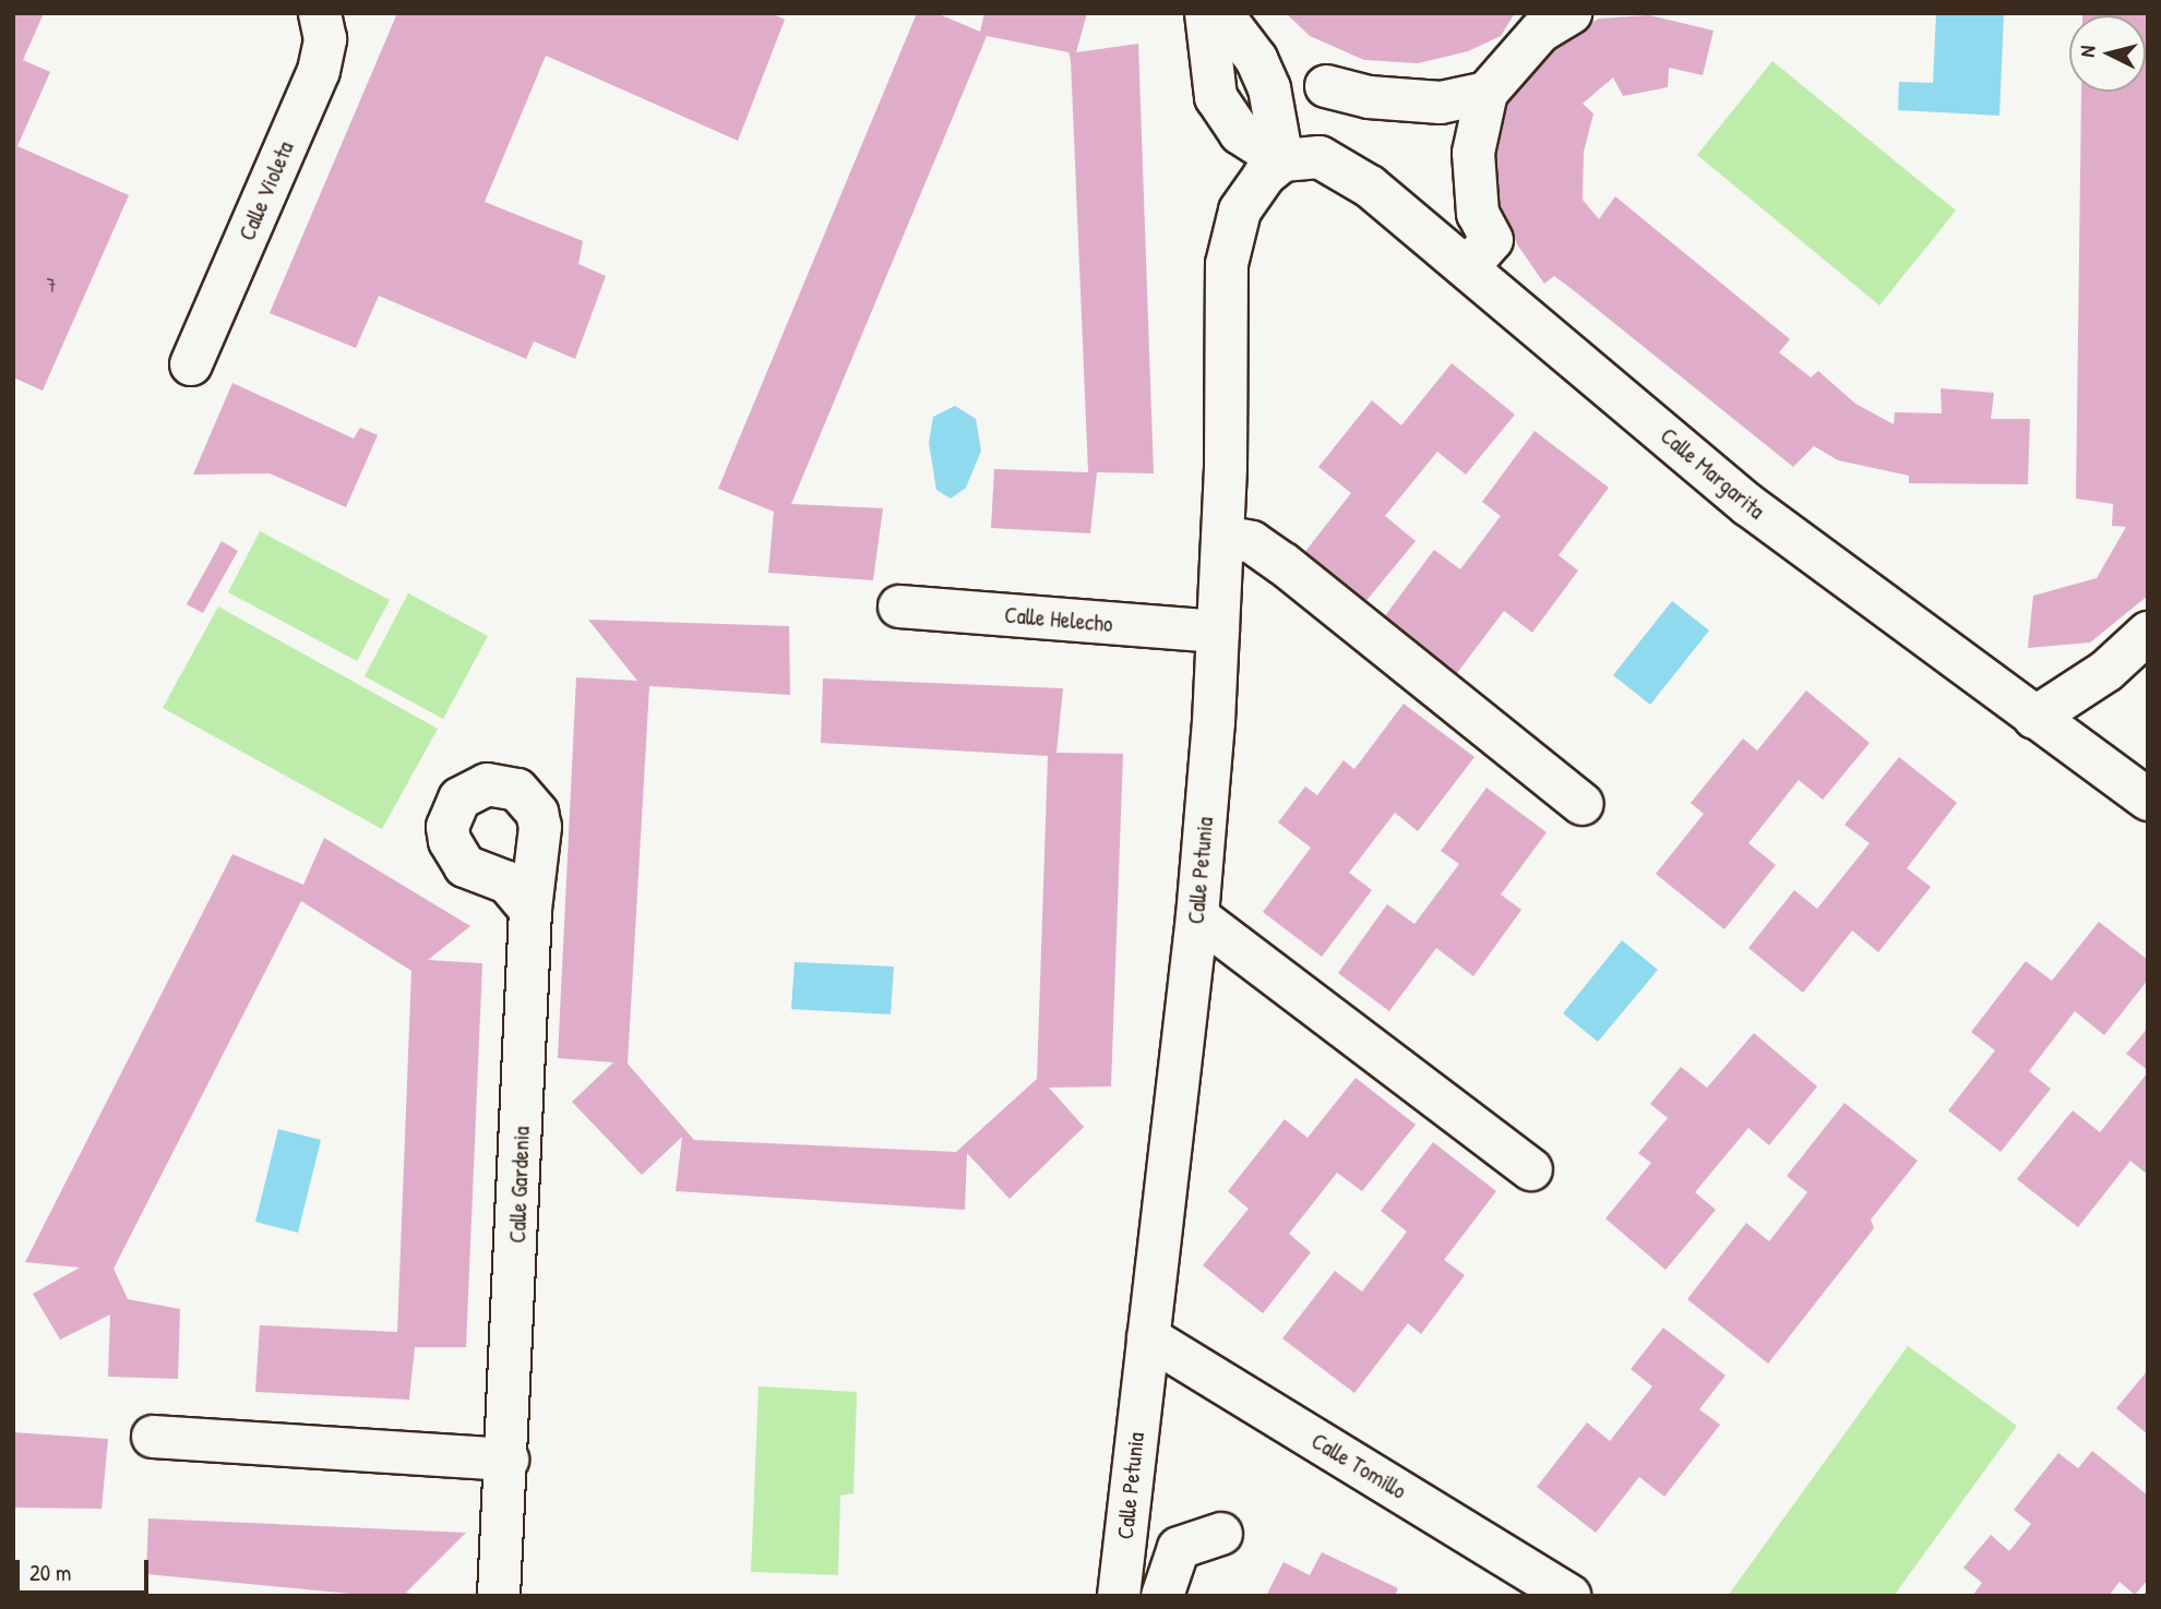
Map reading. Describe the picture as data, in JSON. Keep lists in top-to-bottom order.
{
  "streets": {
    "street": [
      "Calle Violeta",
      "Calle Margarita",
      "Calle Helecho",
      "Calle Petunia",
      "Calle Gardenia",
      "Calle Tomillo"
    ]
  },
  "crossings": [
    ["Calle Margarita", "Calle Petunia"],
    ["Calle Helecho", "Calle Petunia"],
    ["Calle Petunia", "Calle Tomillo"]
  ],
  "house_numbers": ["7"],
  "scale_bar": "20 m",
  "north": "left"
}
